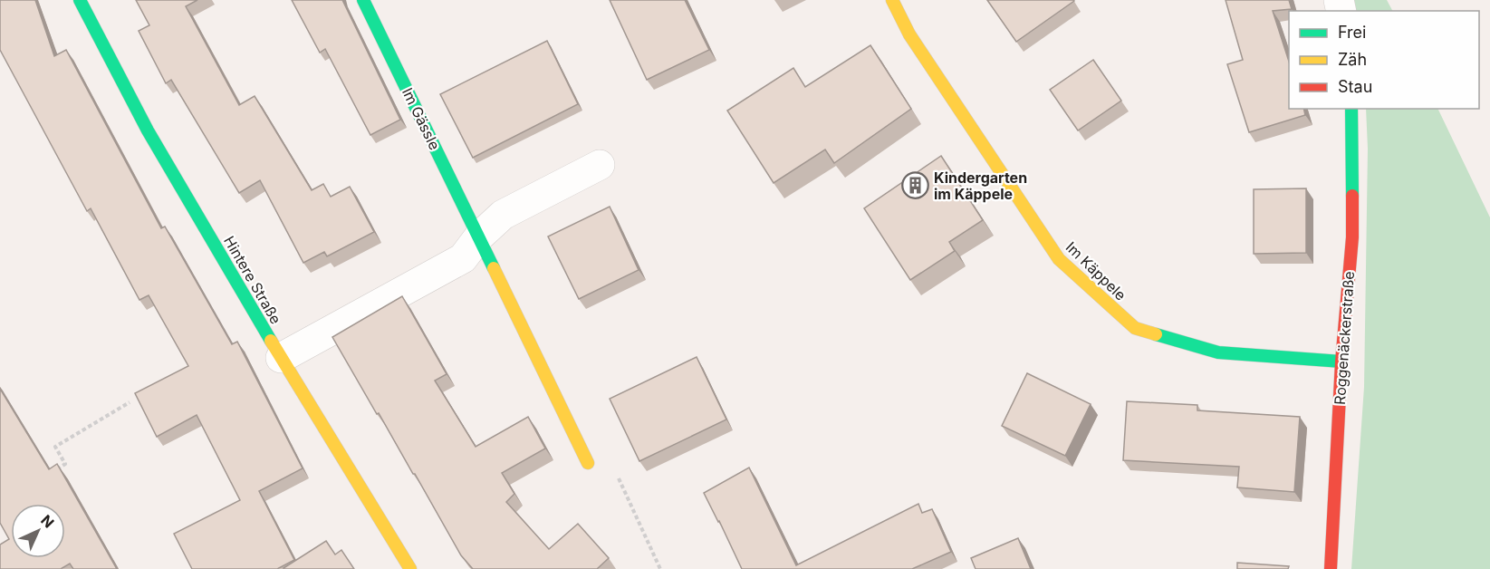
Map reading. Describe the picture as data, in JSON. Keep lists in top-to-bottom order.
{
  "streets": {
    "street": [
      "Im Gässle",
      "Im Käppele",
      "Hintere Straße",
      "Roggenäckerstraße"
    ]
  },
  "crossings": [
    ["Im Käppele", "Roggenäckerstraße"]
  ],
  "places": {
    "building": ["Kindergarten im Käppele"]
  },
  "legend": ["Frei", "Zäh", "Stau"],
  "north": "top right"
}
